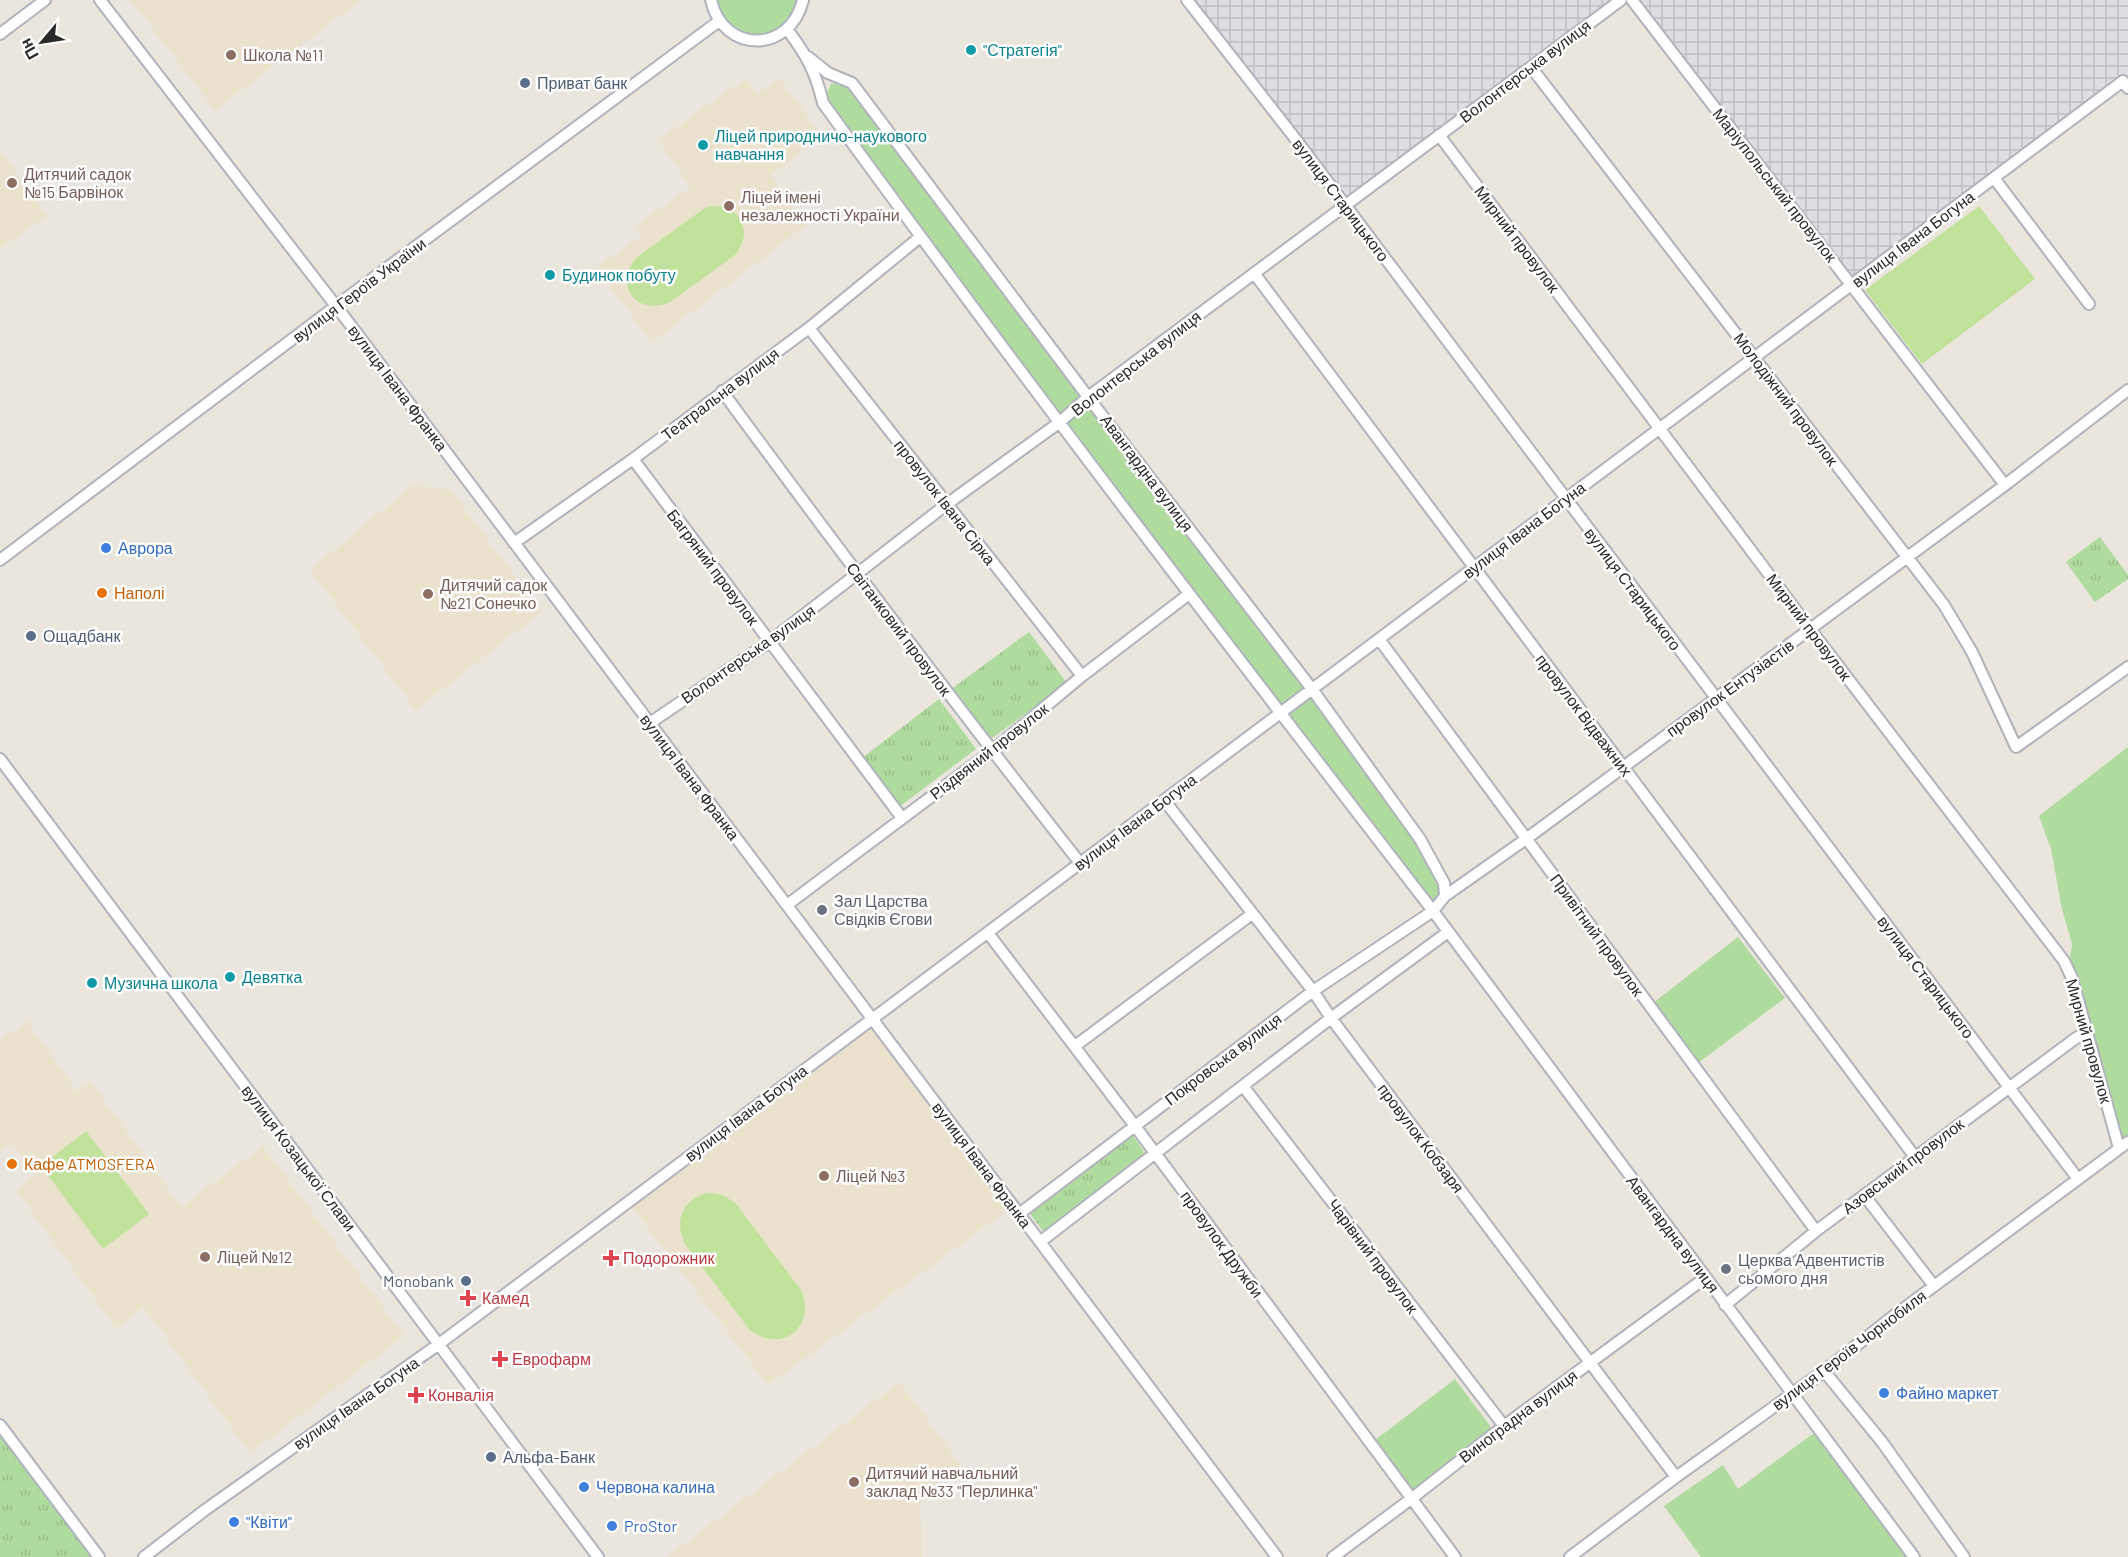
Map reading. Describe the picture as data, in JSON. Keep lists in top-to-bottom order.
{
  "streets": {
    "street": [
      "Волонтерська вулиця",
      "Маріупольський провулок",
      "вулиця Старицького",
      "Мирний провулок",
      "вулиця Івана Богуна",
      "вулиця Героїв України",
      "вулиця Івана Франка",
      "Театральна вулиця",
      "Молодіжний провулок",
      "Авангардна вулиця",
      "провулок Івана Сірка",
      "Багряний провулок",
      "Світанковий провулок",
      "провулок Ентузіастів",
      "провулок Відважних",
      "Різдвяний провулок",
      "Привітний провулок",
      "Покровська вулиця",
      "провулок Кобзаря",
      "вулиця Козацької Слави",
      "Азовський провулок",
      "провулок Дружби",
      "Чарівний провулок",
      "вулиця Героїв Чорнобиля",
      "Виноградна вулиця"
    ]
  },
  "crossings": [
    ["Волонтерська вулиця", "вулиця Старицького"],
    ["Волонтерська вулиця", "Мирний провулок"],
    ["Волонтерська вулиця", "вулиця Івана Франка"],
    ["Волонтерська вулиця", "Молодіжний провулок"],
    ["Волонтерська вулиця", "Авангардна вулиця"],
    ["Волонтерська вулиця", "провулок Івана Сірка"],
    ["Волонтерська вулиця", "Багряний провулок"],
    ["Волонтерська вулиця", "Світанковий провулок"],
    ["Волонтерська вулиця", "провулок Відважних"],
    ["Маріупольський провулок", "вулиця Івана Богуна"],
    ["Маріупольський провулок", "провулок Ентузіастів"],
    ["вулиця Старицького", "вулиця Івана Богуна"],
    ["вулиця Старицького", "провулок Ентузіастів"],
    ["вулиця Старицького", "Азовський провулок"],
    ["вулиця Старицького", "вулиця Героїв Чорнобиля"],
    ["Мирний провулок", "вулиця Івана Богуна"],
    ["Мирний провулок", "провулок Ентузіастів"],
    ["Мирний провулок", "Азовський провулок"],
    ["Мирний провулок", "вулиця Героїв Чорнобиля"],
    ["вулиця Івана Богуна", "вулиця Івана Франка"],
    ["вулиця Івана Богуна", "Молодіжний провулок"],
    ["вулиця Івана Богуна", "Авангардна вулиця"],
    ["вулиця Івана Богуна", "Світанковий провулок"],
    ["вулиця Івана Богуна", "провулок Відважних"],
    ["вулиця Івана Богуна", "Привітний провулок"],
    ["вулиця Івана Богуна", "провулок Кобзаря"],
    ["вулиця Івана Богуна", "вулиця Козацької Слави"],
    ["вулиця Івана Богуна", "провулок Дружби"],
    ["вулиця Героїв України", "вулиця Івана Франка"],
    ["вулиця Івана Франка", "Театральна вулиця"],
    ["вулиця Івана Франка", "Різдвяний провулок"],
    ["вулиця Івана Франка", "Покровська вулиця"],
    ["Театральна вулиця", "Авангардна вулиця"],
    ["Театральна вулиця", "провулок Івана Сірка"],
    ["Театральна вулиця", "Багряний провулок"],
    ["Театральна вулиця", "Світанковий провулок"],
    ["Молодіжний провулок", "провулок Ентузіастів"],
    ["Авангардна вулиця", "провулок Ентузіастів"],
    ["Авангардна вулиця", "Різдвяний провулок"],
    ["Авангардна вулиця", "Покровська вулиця"],
    ["Авангардна вулиця", "Азовський провулок"],
    ["Авангардна вулиця", "вулиця Героїв Чорнобиля"],
    ["Авангардна вулиця", "Виноградна вулиця"],
    ["провулок Івана Сірка", "Різдвяний провулок"],
    ["Багряний провулок", "Різдвяний провулок"],
    ["Світанковий провулок", "Різдвяний провулок"],
    ["провулок Ентузіастів", "провулок Відважних"],
    ["провулок Ентузіастів", "Привітний провулок"],
    ["провулок Відважних", "Азовський провулок"],
    ["Привітний провулок", "Азовський провулок"],
    ["Покровська вулиця", "провулок Кобзаря"],
    ["Покровська вулиця", "провулок Дружби"],
    ["Покровська вулиця", "Чарівний провулок"],
    ["провулок Кобзаря", "вулиця Героїв Чорнобиля"],
    ["провулок Кобзаря", "Виноградна вулиця"],
    ["провулок Дружби", "Виноградна вулиця"],
    ["Чарівний провулок", "Виноградна вулиця"]
  ],
  "places": {
    "other": [
      "\"Стратегія\"",
      "Школа №11",
      "Приват банк",
      "Ліцей природничо-наукового навчання",
      "Дитячий садок №15 Барвінок",
      "Ліцей імені незалежності України",
      "Будинок побуту",
      "Аврора",
      "Наполі",
      "Дитячий садок №21 Сонечко",
      "Ощадбанк",
      "Зал Царства Свідків Єгови",
      "Девятка",
      "Музична школа",
      "Кафе ATMOSFERA",
      "Ліцей №3",
      "Ліцей №12",
      "Церква Адвентистів сьомого дня",
      "Monobank",
      "Файно маркет",
      "Альфа-Банк",
      "Дитячий навчальний заклад №33 \"Перлинка\"",
      "Червона калина",
      "\"Квіти\"",
      "ProStor"
    ],
    "health": [
      "Подорожник",
      "Камед",
      "Еврофарм",
      "Конвалія"
    ]
  },
  "north": "bottom left"
}
